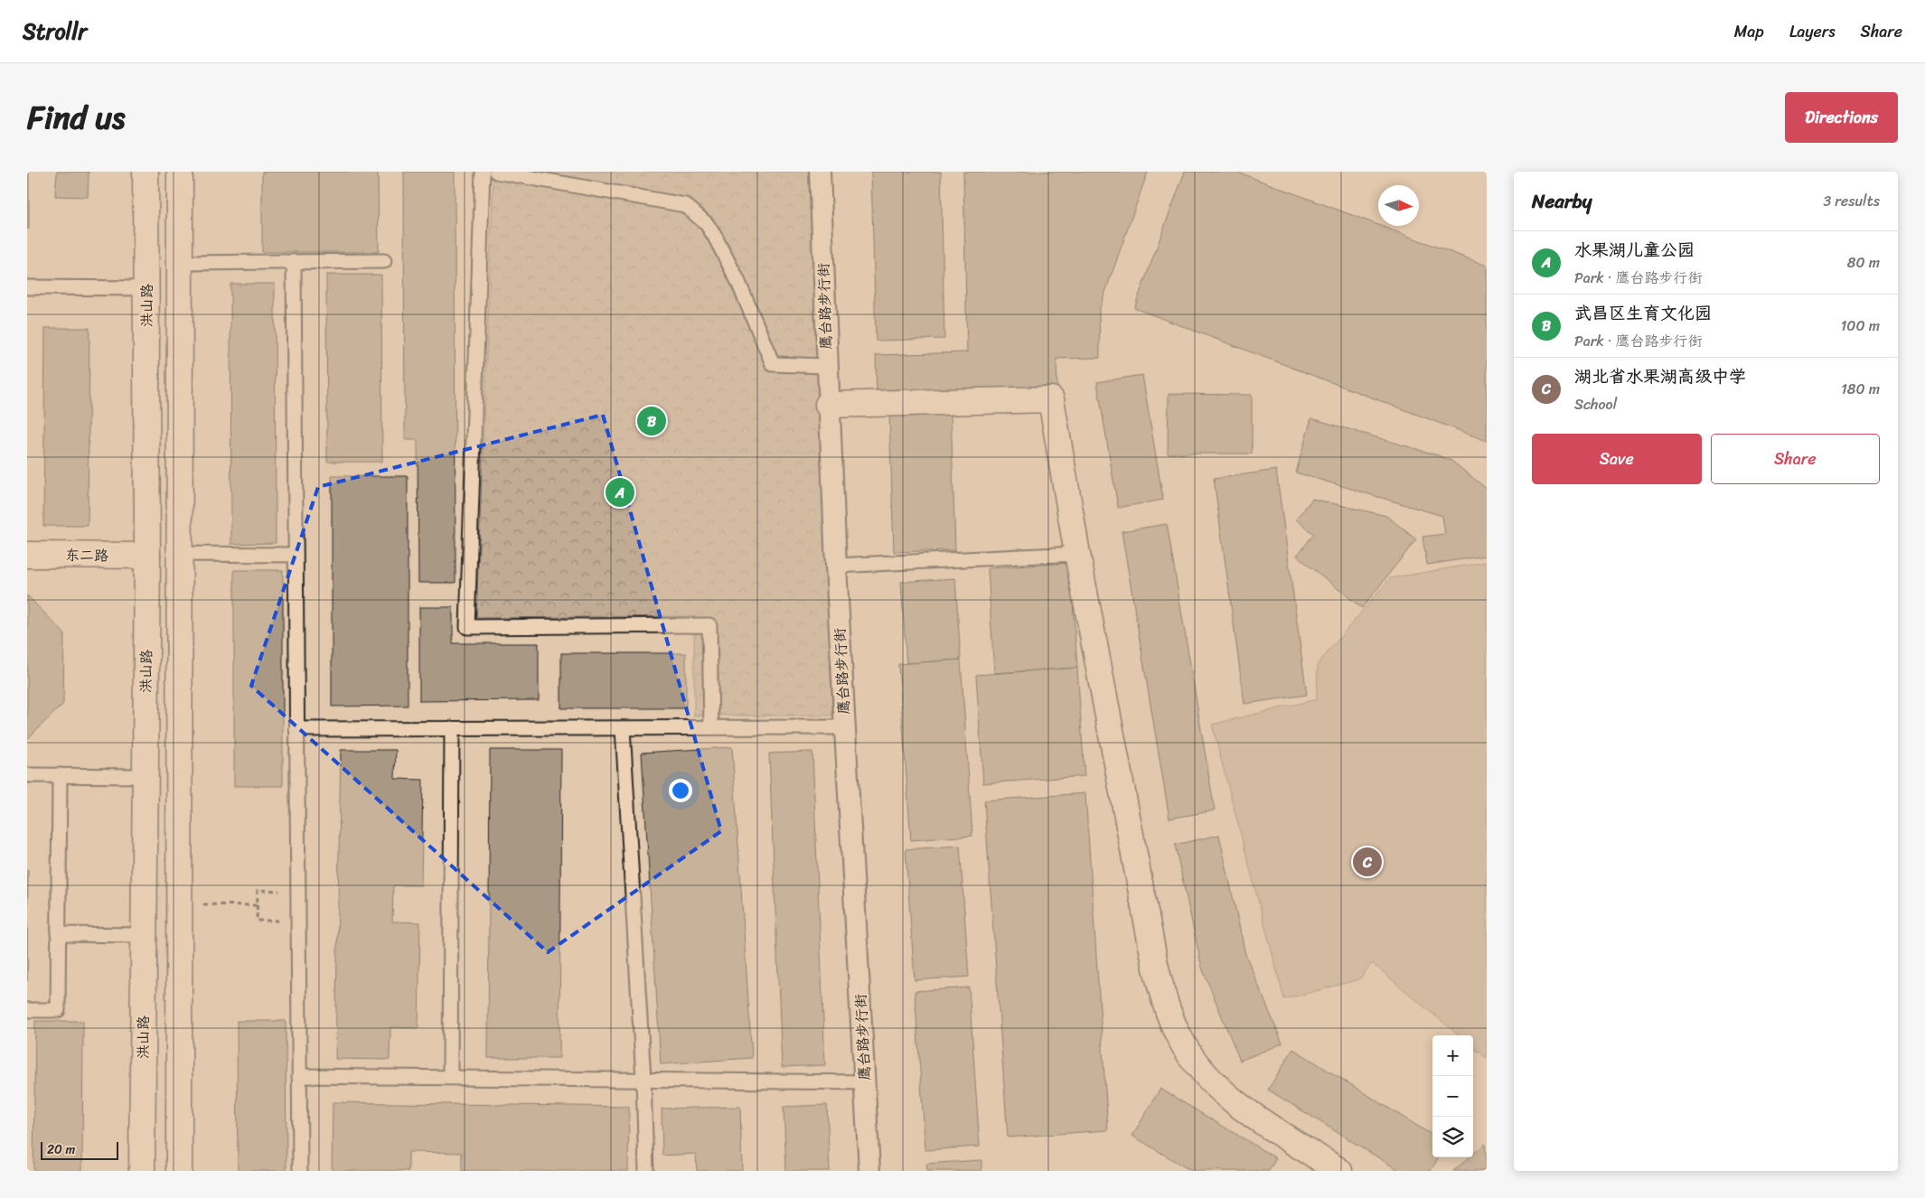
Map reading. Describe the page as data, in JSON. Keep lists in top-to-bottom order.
{
  "streets": {
    "main road": ["洪山路", "东二路"],
    "street": ["鹰台路步行街"]
  },
  "crossings": [
    ["洪山路", "东二路"]
  ],
  "scale_bar": "20 m",
  "north": "right",
  "page": {
    "header": "Strollr",
    "nav": ["Map", "Layers", "Share"],
    "title": "Find us",
    "buttons": [
      "Directions",
      ["Save", "Share"]
    ],
    "heading": ["Nearby", "3 results"],
    "list": [
      {
        "mark": "A",
        "name": "水果湖儿童公园",
        "note": "Park · 鹰台路步行街",
        "value": "80 m"
      },
      {
        "mark": "B",
        "name": "武昌区生育文化园",
        "note": "Park · 鹰台路步行街",
        "value": "100 m"
      },
      {
        "mark": "C",
        "name": "湖北省水果湖高级中学",
        "note": "School",
        "value": "180 m"
      }
    ],
    "pins": ["B", "A", "C"],
    "map_buttons": ["+", "−"],
    "scale": "20 m"
  }
}
